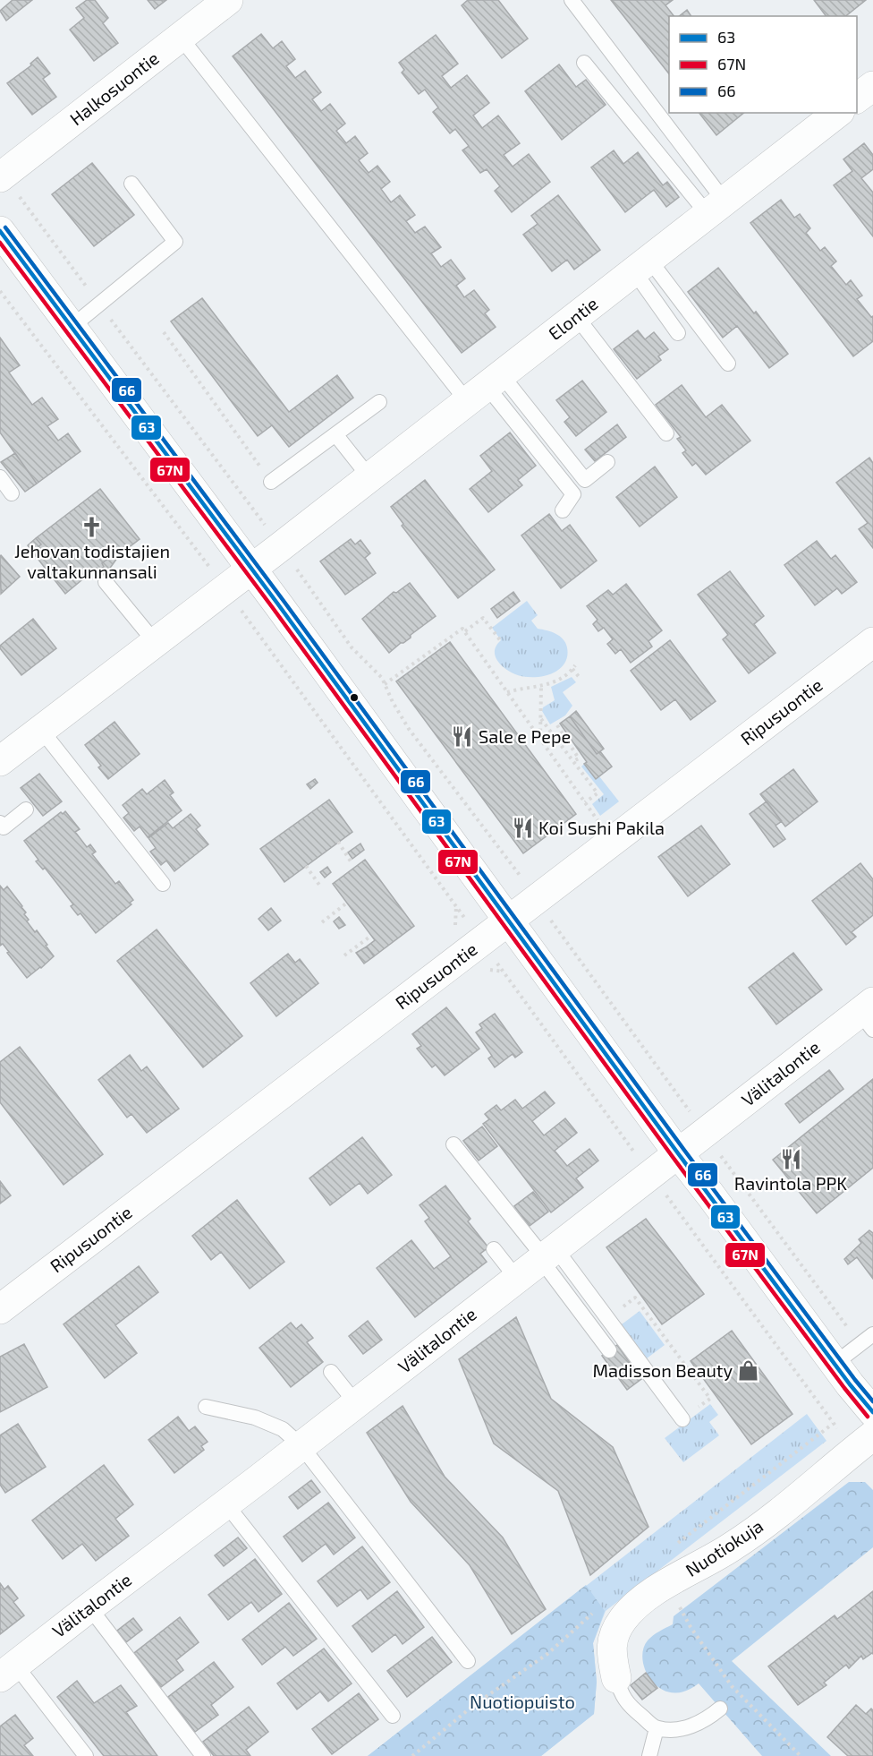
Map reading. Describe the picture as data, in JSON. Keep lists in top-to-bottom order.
{
  "streets": {
    "street": [
      "Halkosuontie",
      "Elontie",
      "Ripusuontie",
      "Välitalontie",
      "Nuotiokuja"
    ]
  },
  "parks": ["Nuotiopuisto"],
  "places": {
    "church": ["Jehovan todistajien valtakunnansali"],
    "restaurant": ["Sale e Pepe", "Koi Sushi Pakila", "Ravintola PPK"],
    "shop": ["Madisson Beauty"]
  },
  "lines": ["transit line 66", "transit line 63", "transit line 67N"],
  "legend": ["63", "67N", "66"]
}
